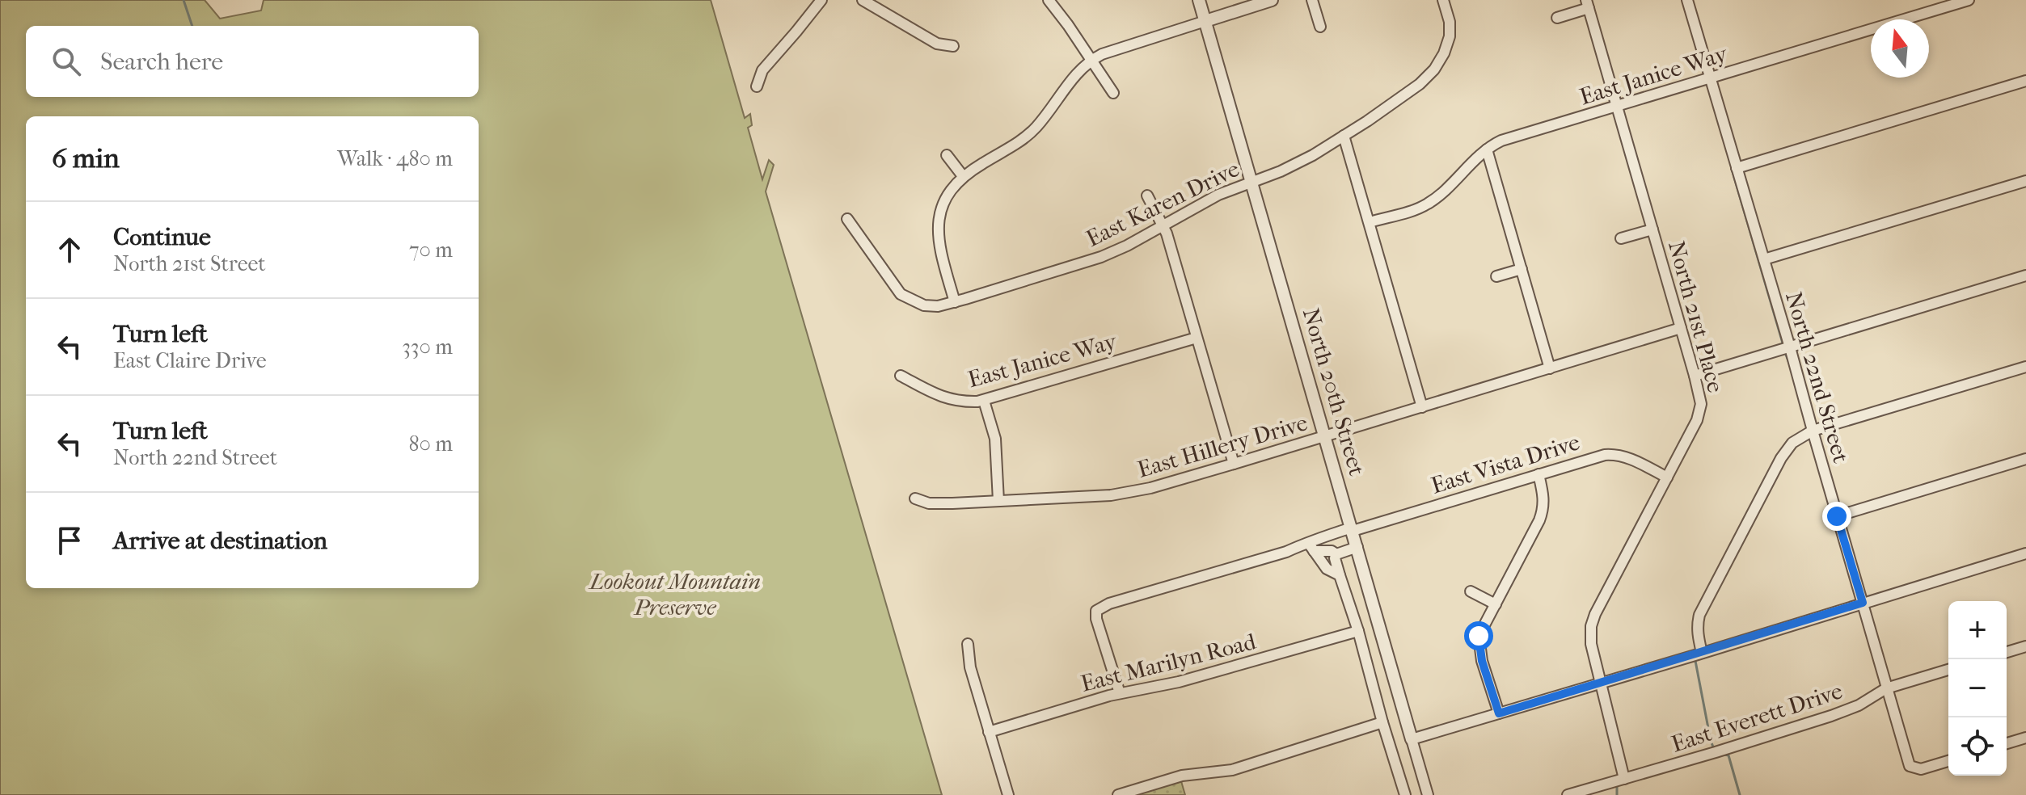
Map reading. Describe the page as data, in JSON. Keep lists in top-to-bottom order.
{
  "streets": {
    "street": [
      "East Janice Way",
      "East Karen Drive",
      "North 21st Place",
      "North 22nd Street",
      "North 20th Street",
      "East Hillery Drive",
      "East Vista Drive",
      "East Marilyn Road",
      "East Everett Drive"
    ]
  },
  "crossings": [
    ["East Janice Way", "North 21st Place"],
    ["East Janice Way", "North 22nd Street"],
    ["East Karen Drive", "North 20th Street"],
    ["North 21st Place", "East Hillery Drive"],
    ["North 21st Place", "East Vista Drive"],
    ["North 21st Place", "East Everett Drive"],
    ["North 22nd Street", "East Everett Drive"],
    ["North 20th Street", "East Hillery Drive"],
    ["North 20th Street", "East Vista Drive"],
    ["East Vista Drive", "East Marilyn Road"]
  ],
  "parks": ["Lookout Mountain Preserve"],
  "north": "top",
  "page": {
    "search": "Search here",
    "heading": ["6 min", "Walk · 480 m"],
    "list": [
      ["Continue", "North 21st Street", "70 m"],
      ["Turn left", "East Claire Drive", "330 m"],
      ["Turn left", "North 22nd Street", "80 m"],
      "Arrive at destination"
    ],
    "map_buttons": ["+", "−"]
  }
}
